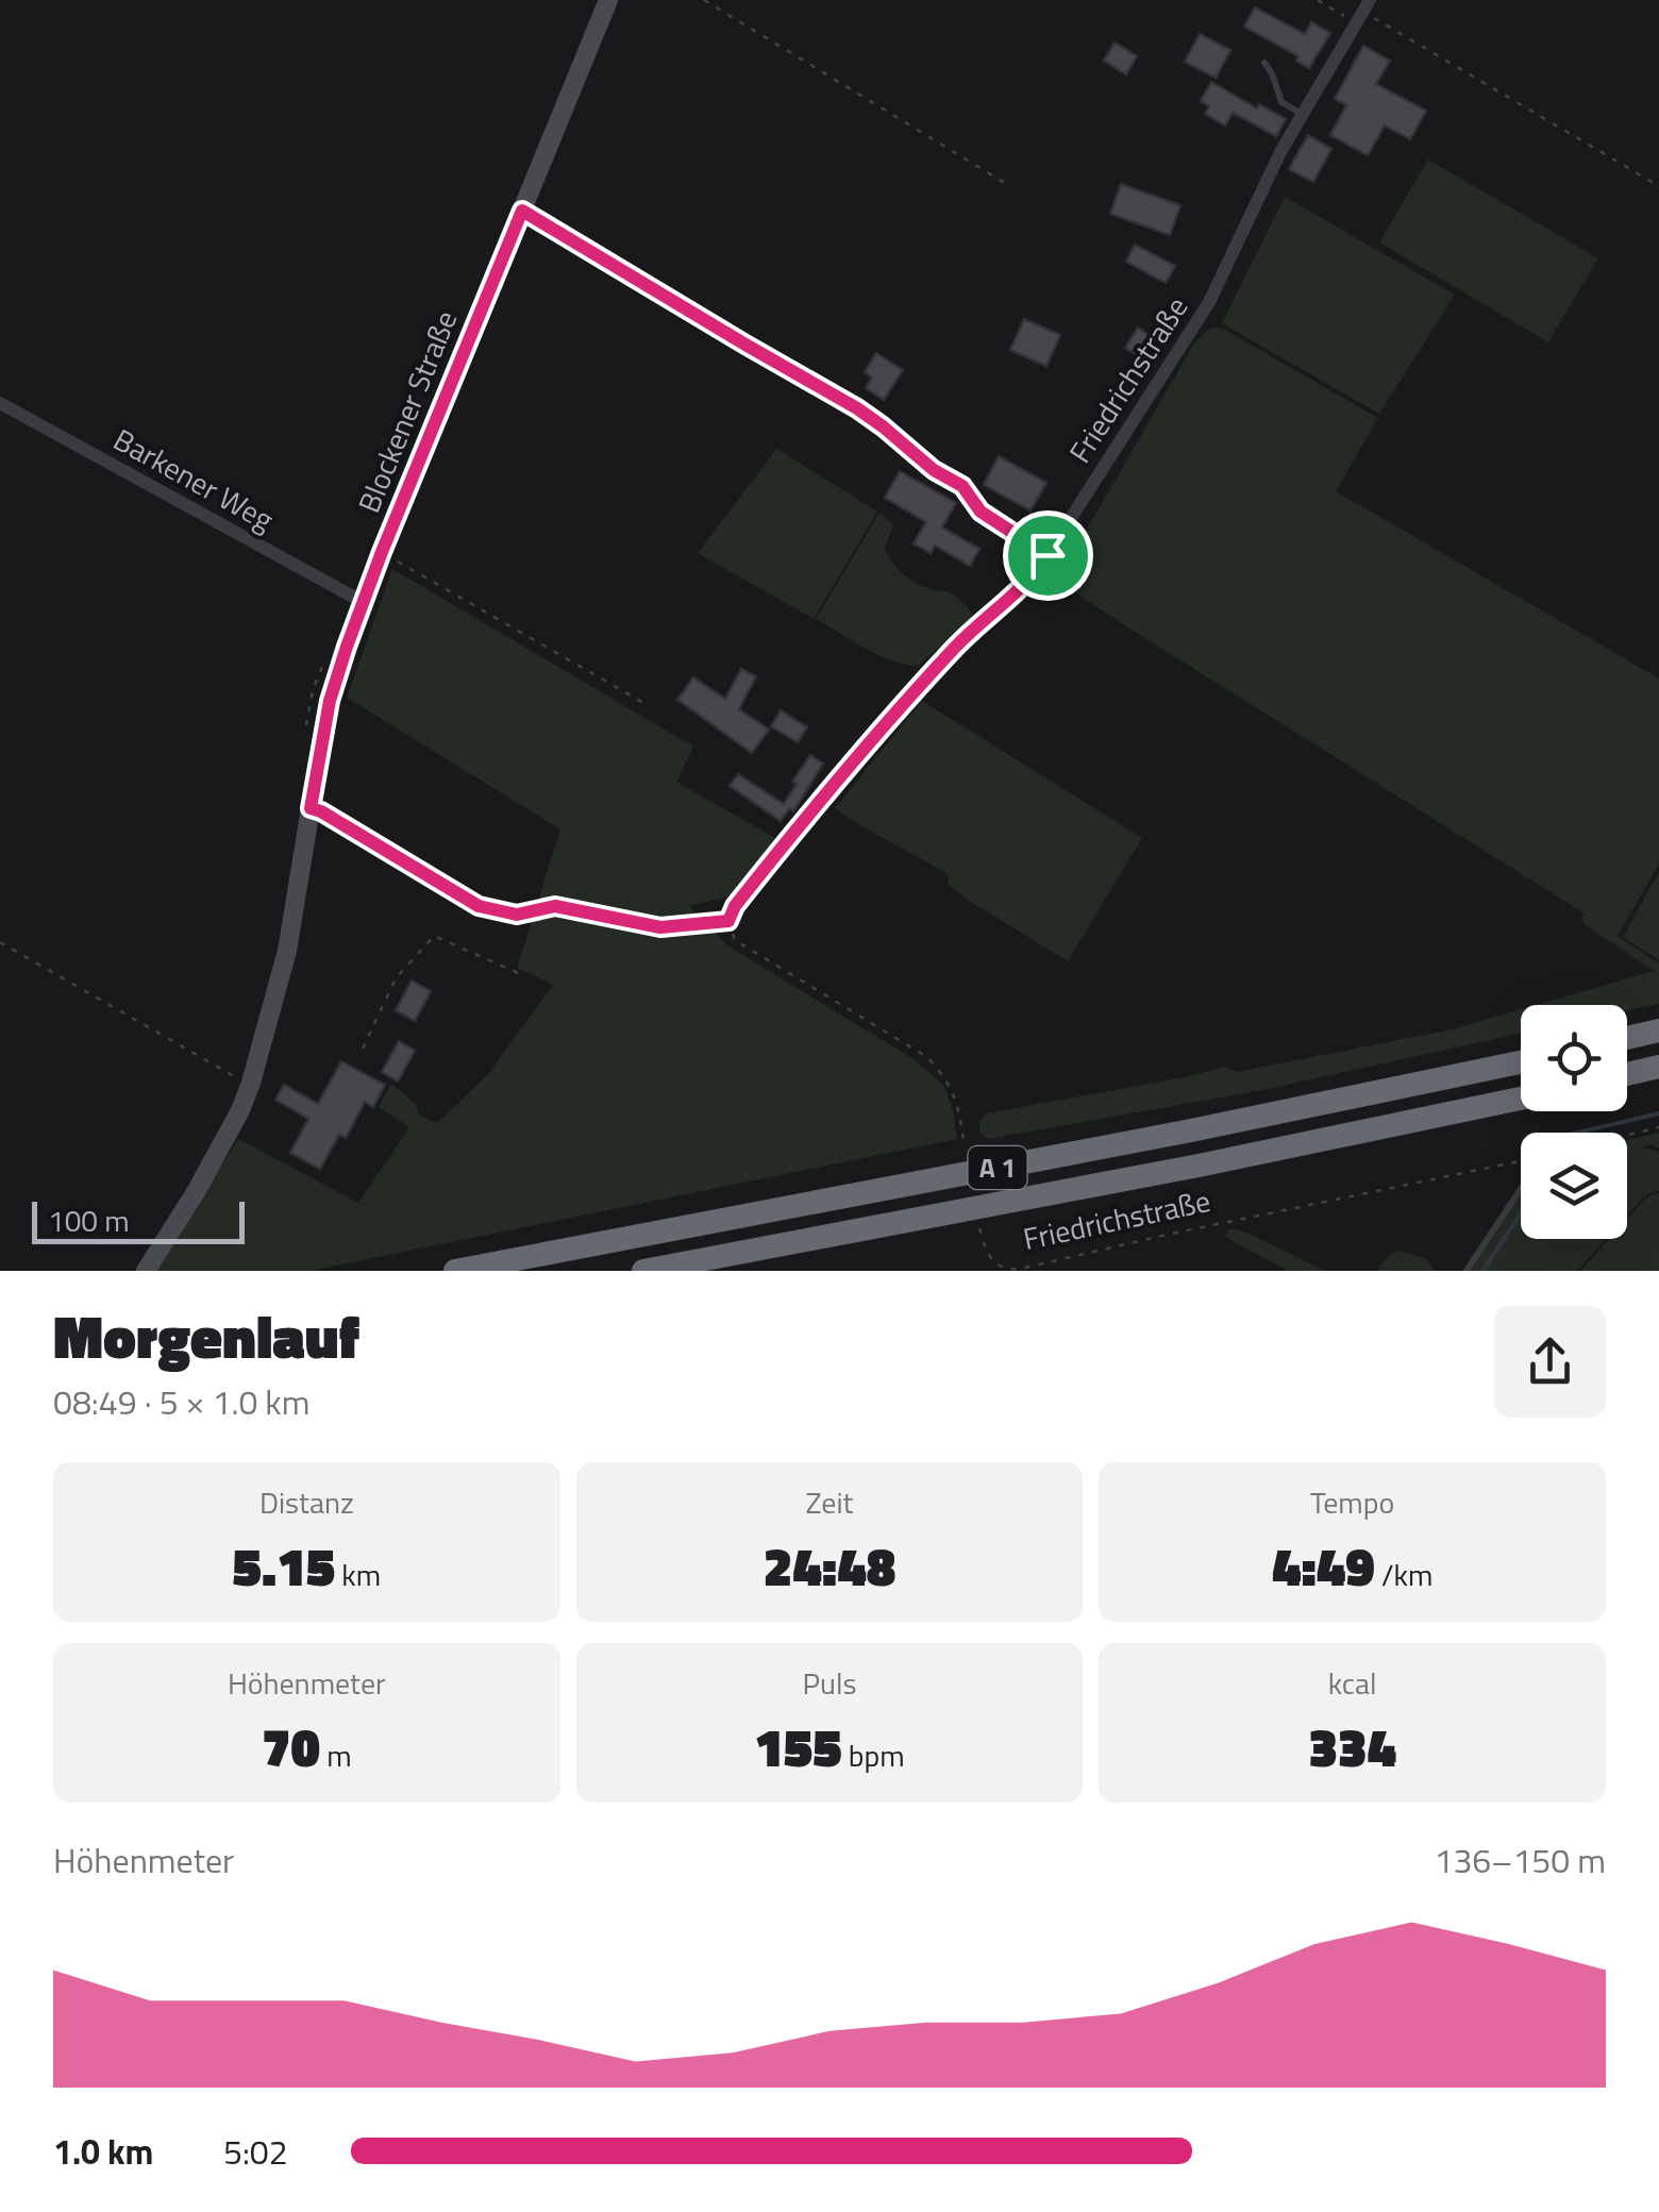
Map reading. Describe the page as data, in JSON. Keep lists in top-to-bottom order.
{
  "streets": {
    "highway": ["A 1"],
    "street": ["Friedrichstraße", "Blockener Straße", "Barkener Weg"]
  },
  "crossings": [
    ["Blockener Straße", "Barkener Weg"]
  ],
  "scale_bar": "100 m",
  "page": {
    "scale": "100 m",
    "heading": ["Morgenlauf", "08:49 · 5 × 1.0 km"],
    "stats": [
      ["Distanz", "5.15 km"],
      ["Zeit", "24:48"],
      ["Tempo", "4:49 /km"],
      ["Höhenmeter", "70 m"],
      ["Puls", "155 bpm"],
      ["kcal", "334"]
    ],
    "chart": ["Höhenmeter", "136–150 m"],
    "list": [
      {
        "name": "1.0 km",
        "note": "5:02"
      }
    ]
  }
}
